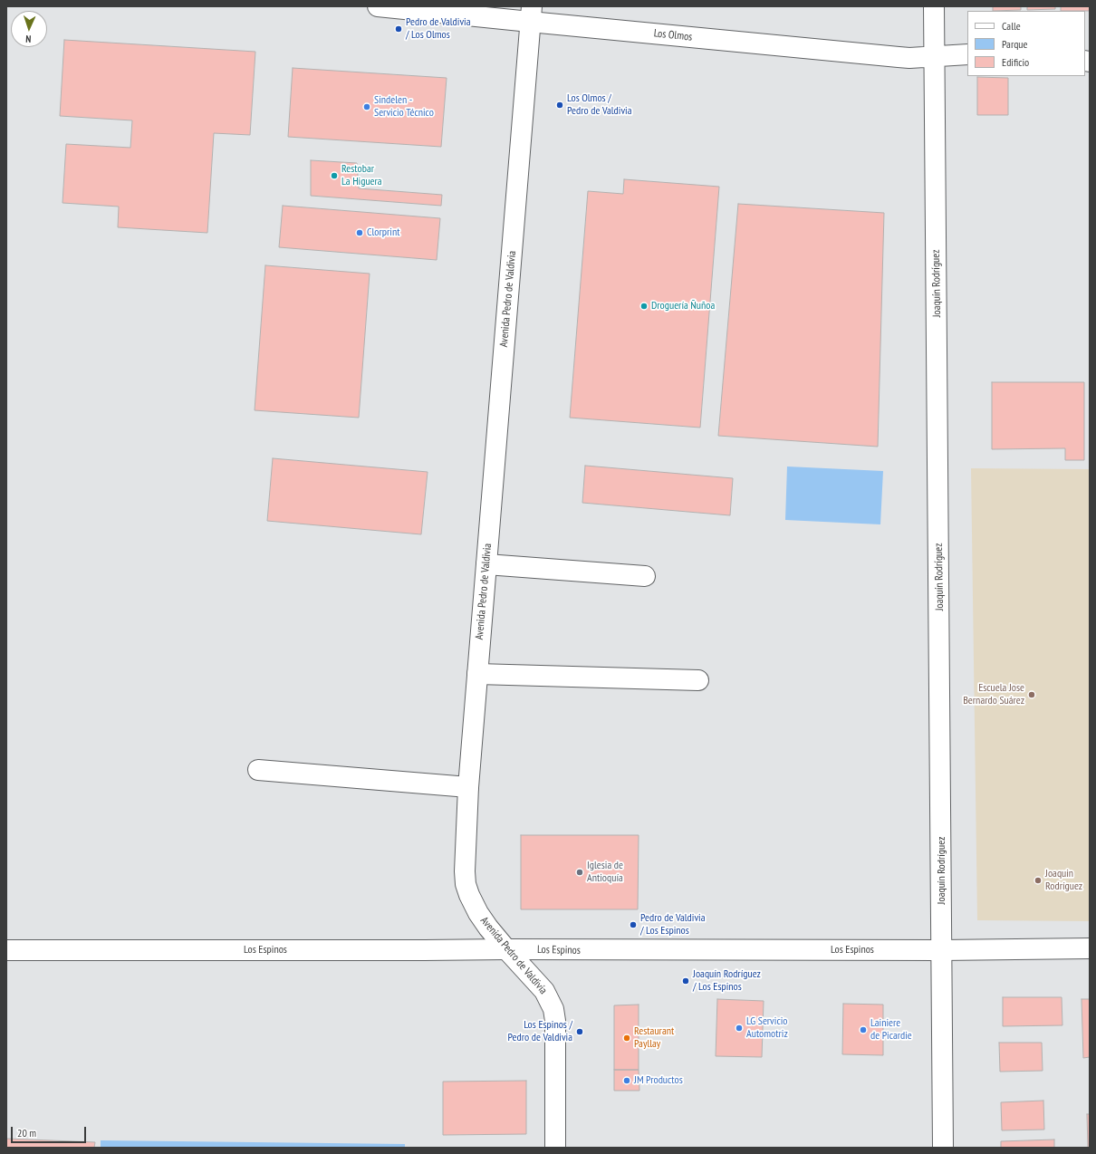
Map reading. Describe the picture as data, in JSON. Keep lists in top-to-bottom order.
{
  "streets": {
    "street": [
      "Los Olmos",
      "Joaquín Rodríguez",
      "Avenida Pedro de Valdivia",
      "Los Espinos"
    ]
  },
  "crossings": [
    ["Los Olmos", "Joaquín Rodríguez"],
    ["Los Olmos", "Avenida Pedro de Valdivia"],
    ["Joaquín Rodríguez", "Los Espinos"],
    ["Avenida Pedro de Valdivia", "Los Espinos"]
  ],
  "places": [
    "Pedro de Valdivia / Los Olmos",
    "Los Olmos / Pedro de Valdivia",
    "Sindelen - Servicio Técnico",
    "Restobar La Higuera",
    "Clorprint",
    "Droguería Ñuñoa",
    "Escuela Jose Bernardo Suárez",
    "Iglesia de Antioquía",
    "Joaquin Rodríguez",
    "Pedro de Valdivia / Los Espinos",
    "Joaquín Rodríguez / Los Espinos",
    "LG Servicio Automotriz",
    "Lainiere de Picardie",
    "Los Espinos / Pedro de Valdivia",
    "Restaurant Payllay",
    "JM Productos"
  ],
  "legend": ["Calle", "Parque", "Edificio"],
  "scale_bar": "20 m",
  "north": "bottom"
}
